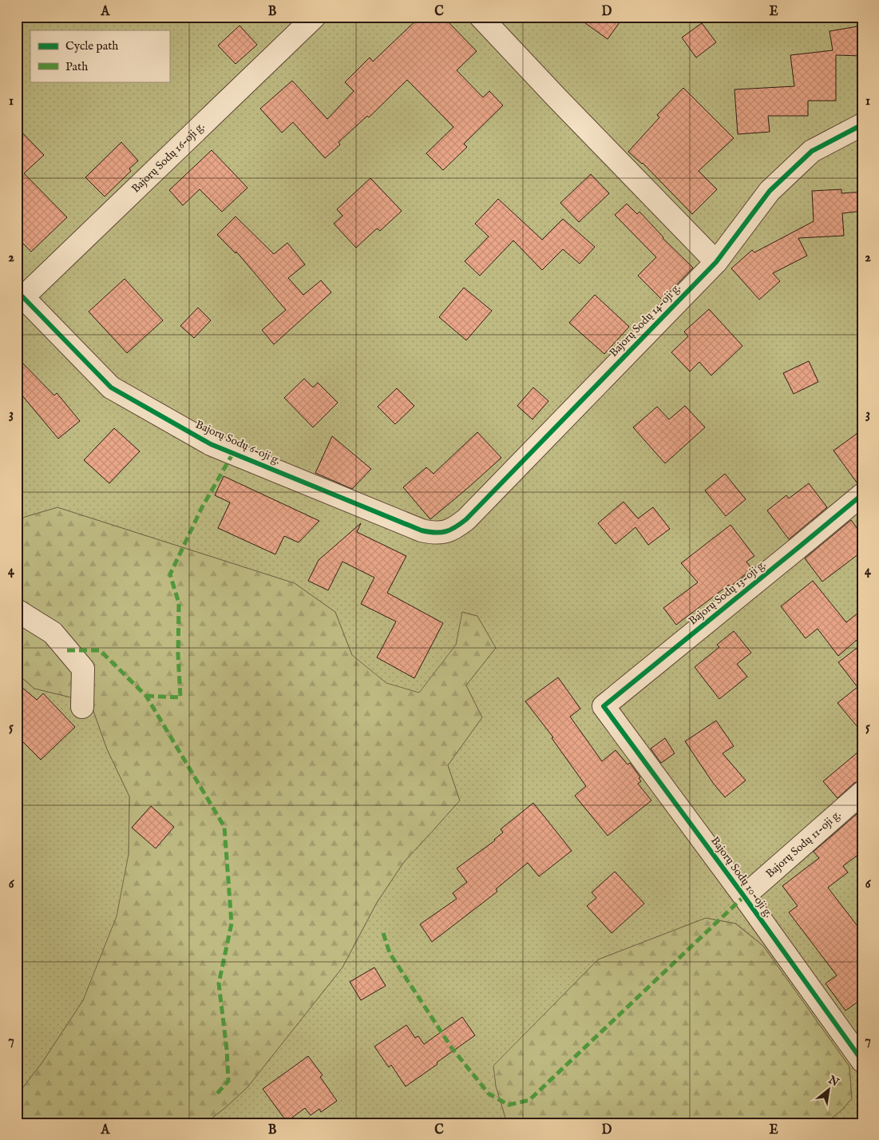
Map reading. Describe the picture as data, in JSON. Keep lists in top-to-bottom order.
{
  "streets": {
    "street": [
      "Bajorų Sodų 16-oji g.",
      "Bajorų Sodų 14-oji g.",
      "Bajorų Sodų 6-oji g.",
      "Bajorų Sodų 13-oji g.",
      "Bajorų Sodų 11-oji g.",
      "Bajorų Sodų 10-oji g."
    ]
  },
  "crossings": [
    ["Bajorų Sodų 16-oji g.", "Bajorų Sodų 6-oji g."],
    ["Bajorų Sodų 14-oji g.", "Bajorų Sodų 6-oji g."],
    ["Bajorų Sodų 13-oji g.", "Bajorų Sodų 10-oji g."],
    ["Bajorų Sodų 11-oji g.", "Bajorų Sodų 10-oji g."]
  ],
  "legend": ["Cycle path", "Path"],
  "north": "top right",
  "grid": {
    "columns": [
      "A",
      "B",
      "C",
      "D",
      "E"
    ],
    "rows": [
      "1",
      "2",
      "3",
      "4",
      "5",
      "6",
      "7"
    ]
  }
}
